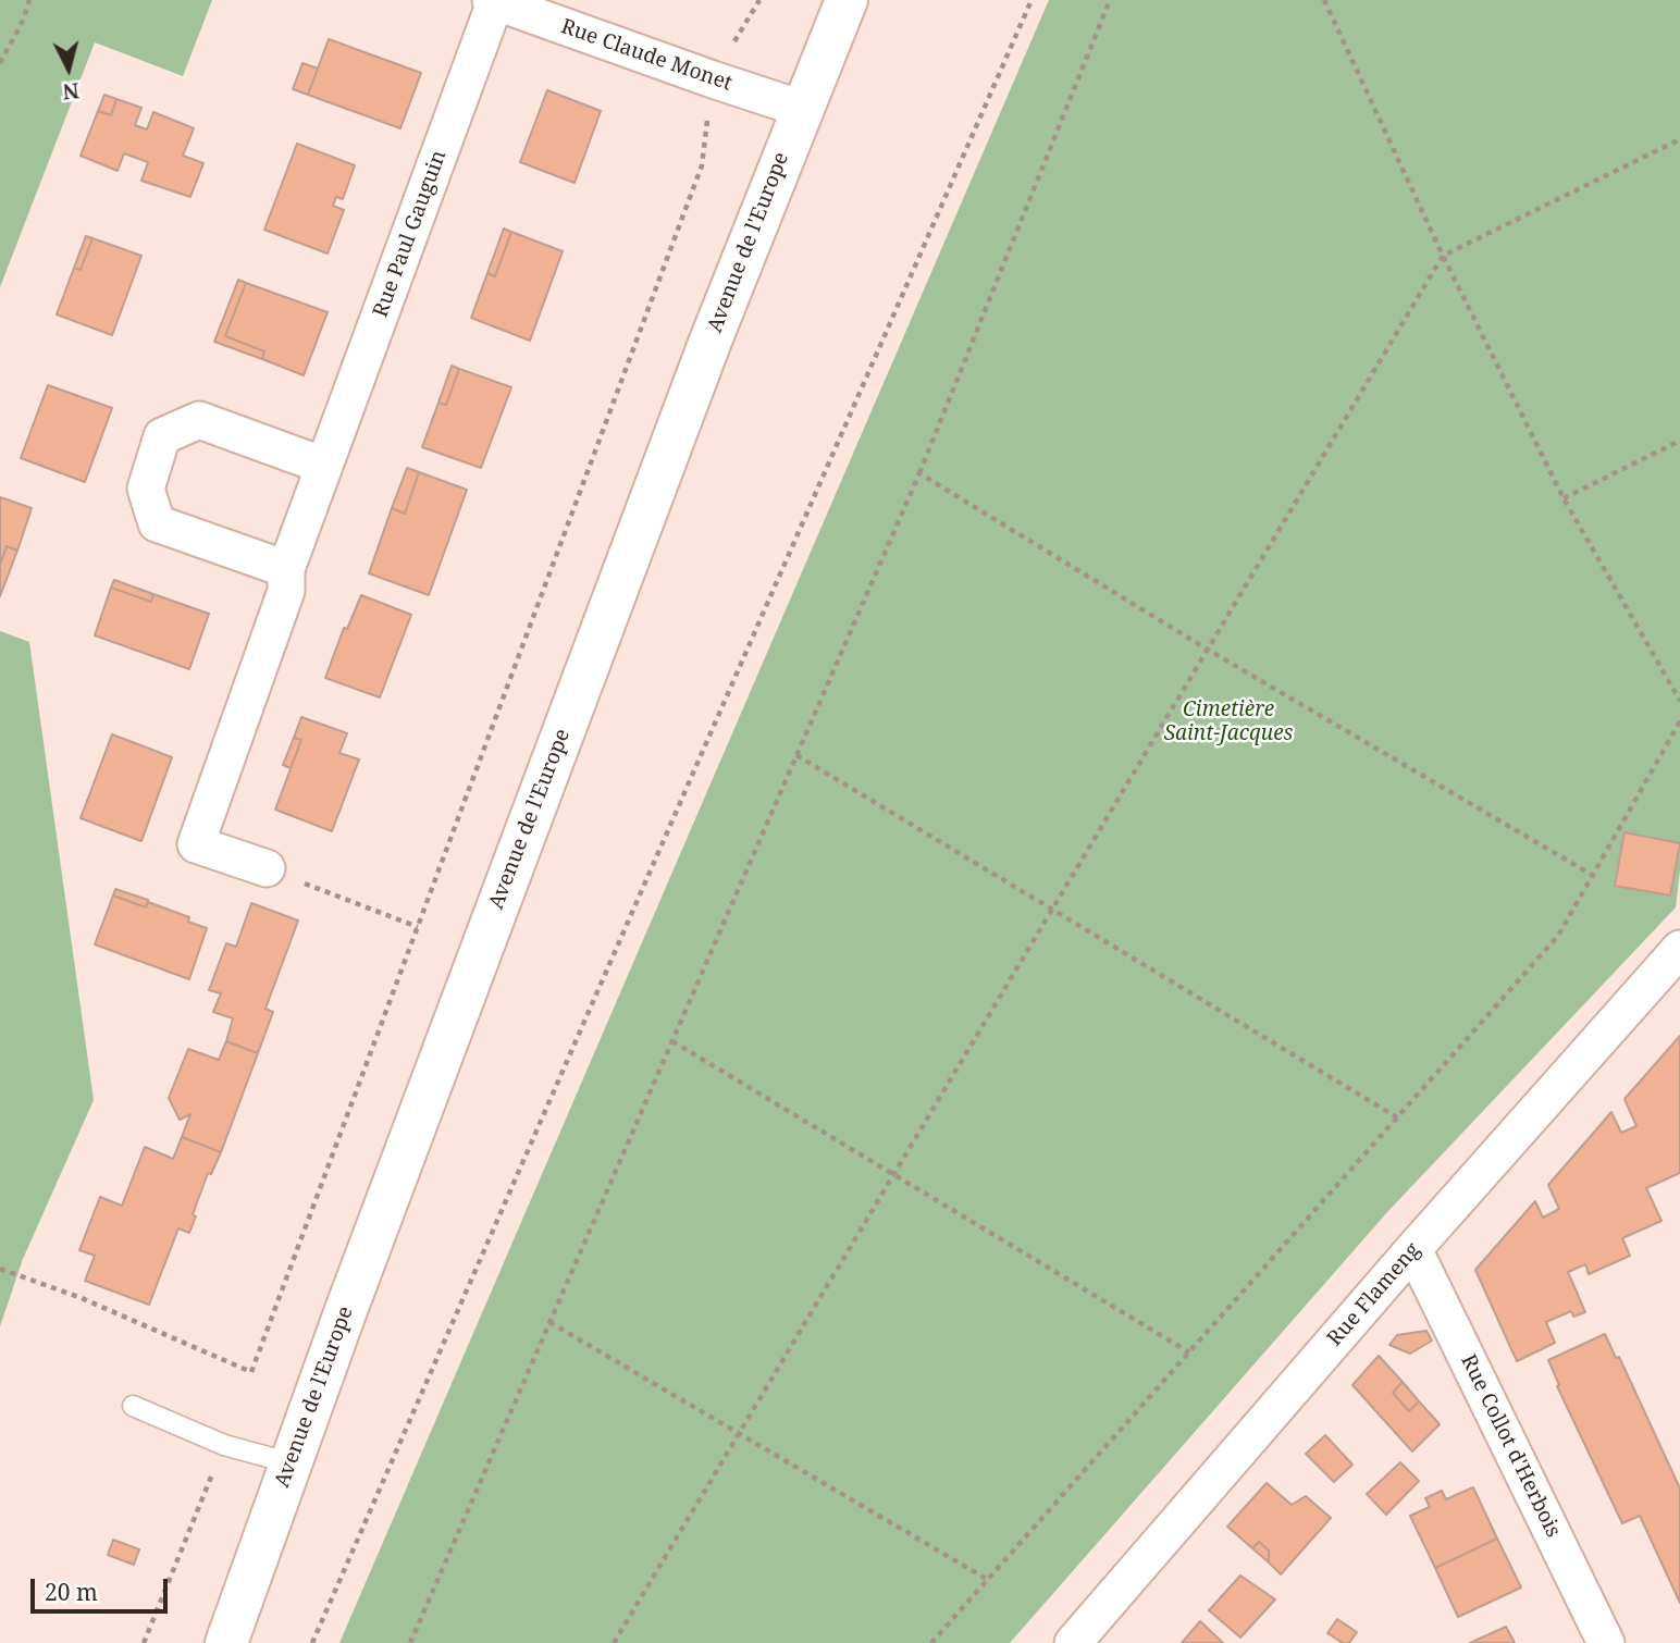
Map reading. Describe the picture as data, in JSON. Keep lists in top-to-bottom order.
{
  "streets": {
    "main road": ["Avenue de l'Europe"],
    "street": [
      "Rue Claude Monet",
      "Rue Paul Gauguin",
      "Rue Flameng",
      "Rue Collot d'Herbois"
    ]
  },
  "crossings": [
    ["Rue Claude Monet", "Rue Paul Gauguin"],
    ["Rue Claude Monet", "Avenue de l'Europe"],
    ["Rue Flameng", "Rue Collot d'Herbois"]
  ],
  "parks": ["Cimetière Saint-Jacques"],
  "scale_bar": "20 m",
  "north": "bottom"
}
